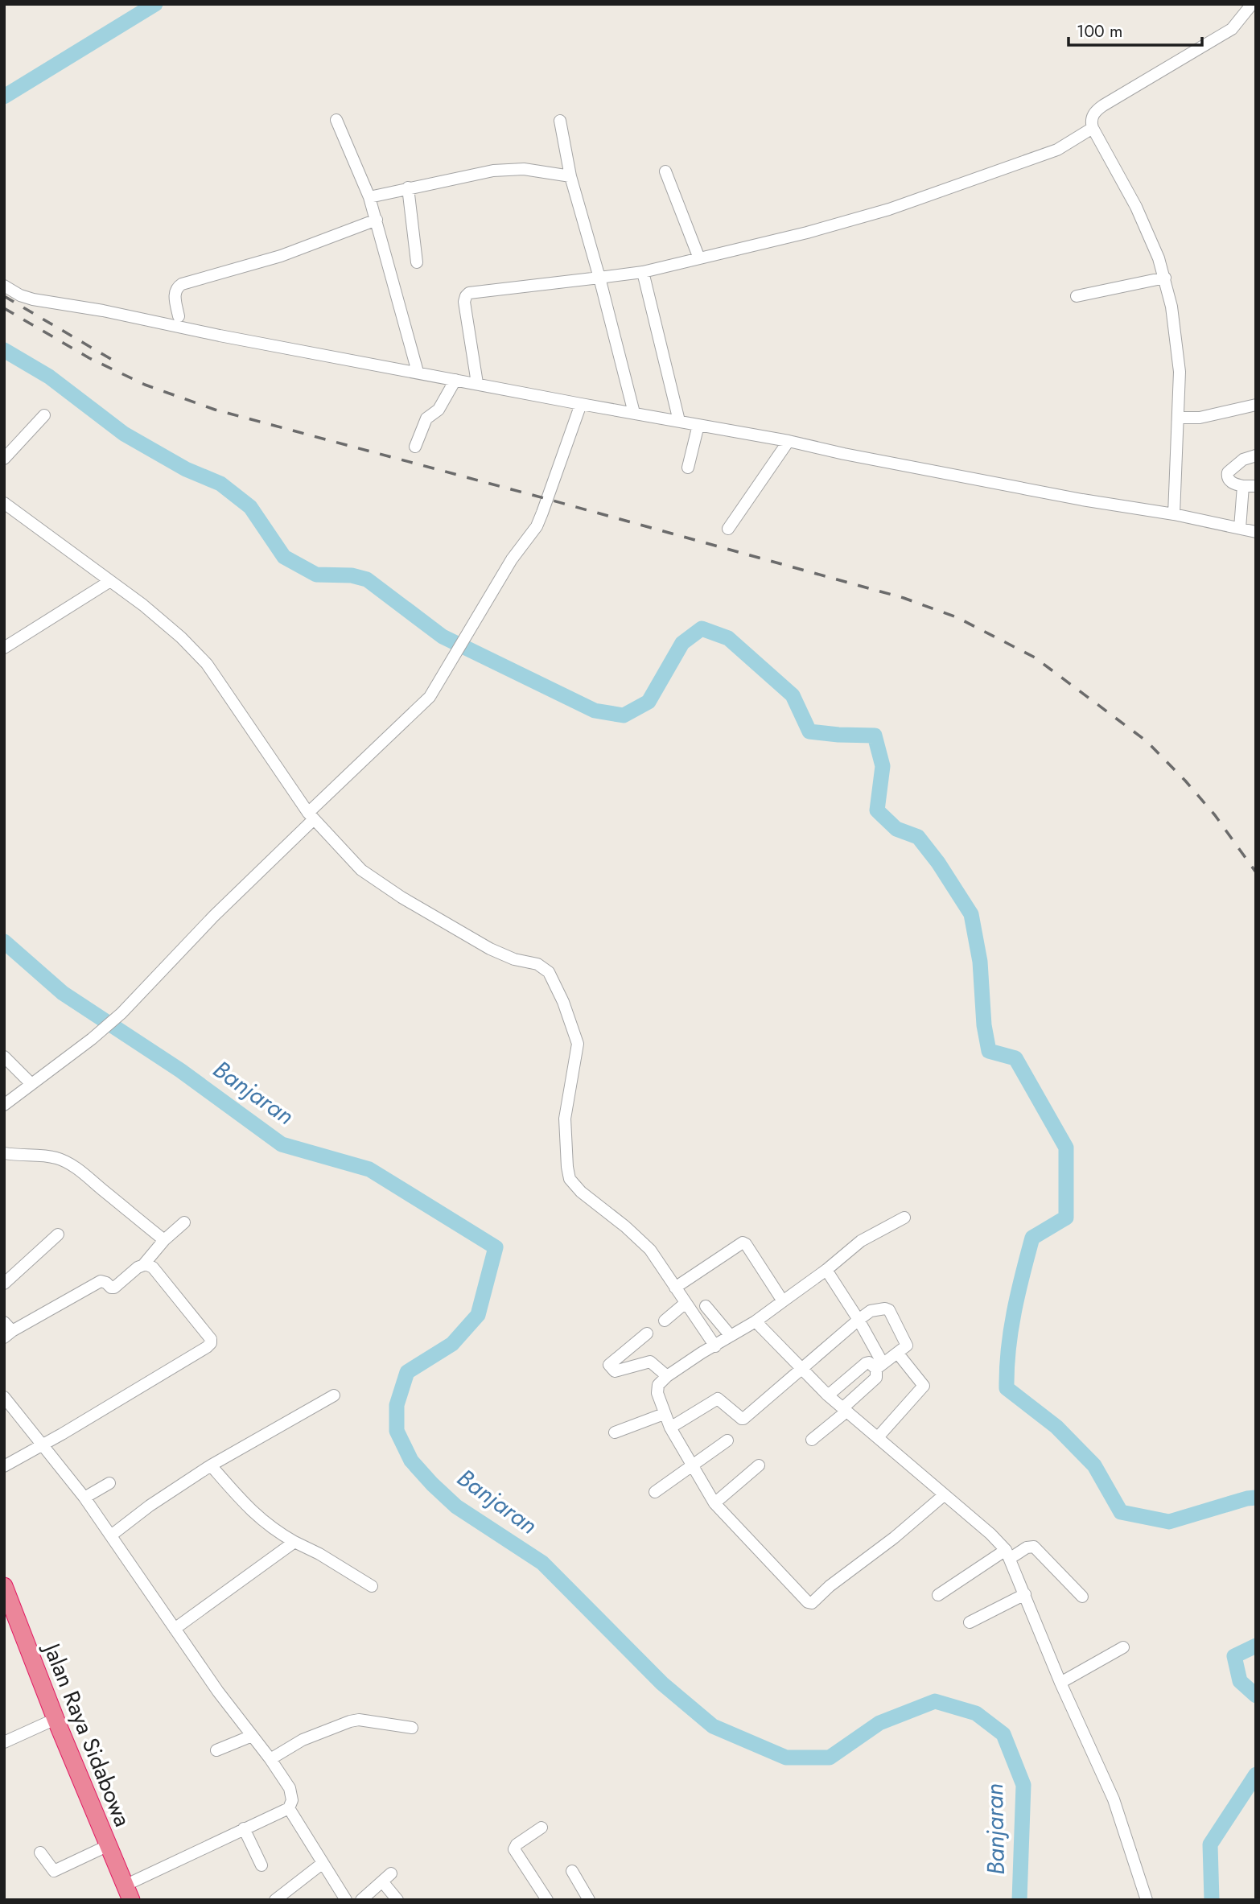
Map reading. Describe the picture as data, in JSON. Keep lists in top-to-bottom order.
{
  "streets": {
    "highway": ["Jalan Raya Sidabowa"]
  },
  "water": ["Banjaran"],
  "scale_bar": "100 m"
}
